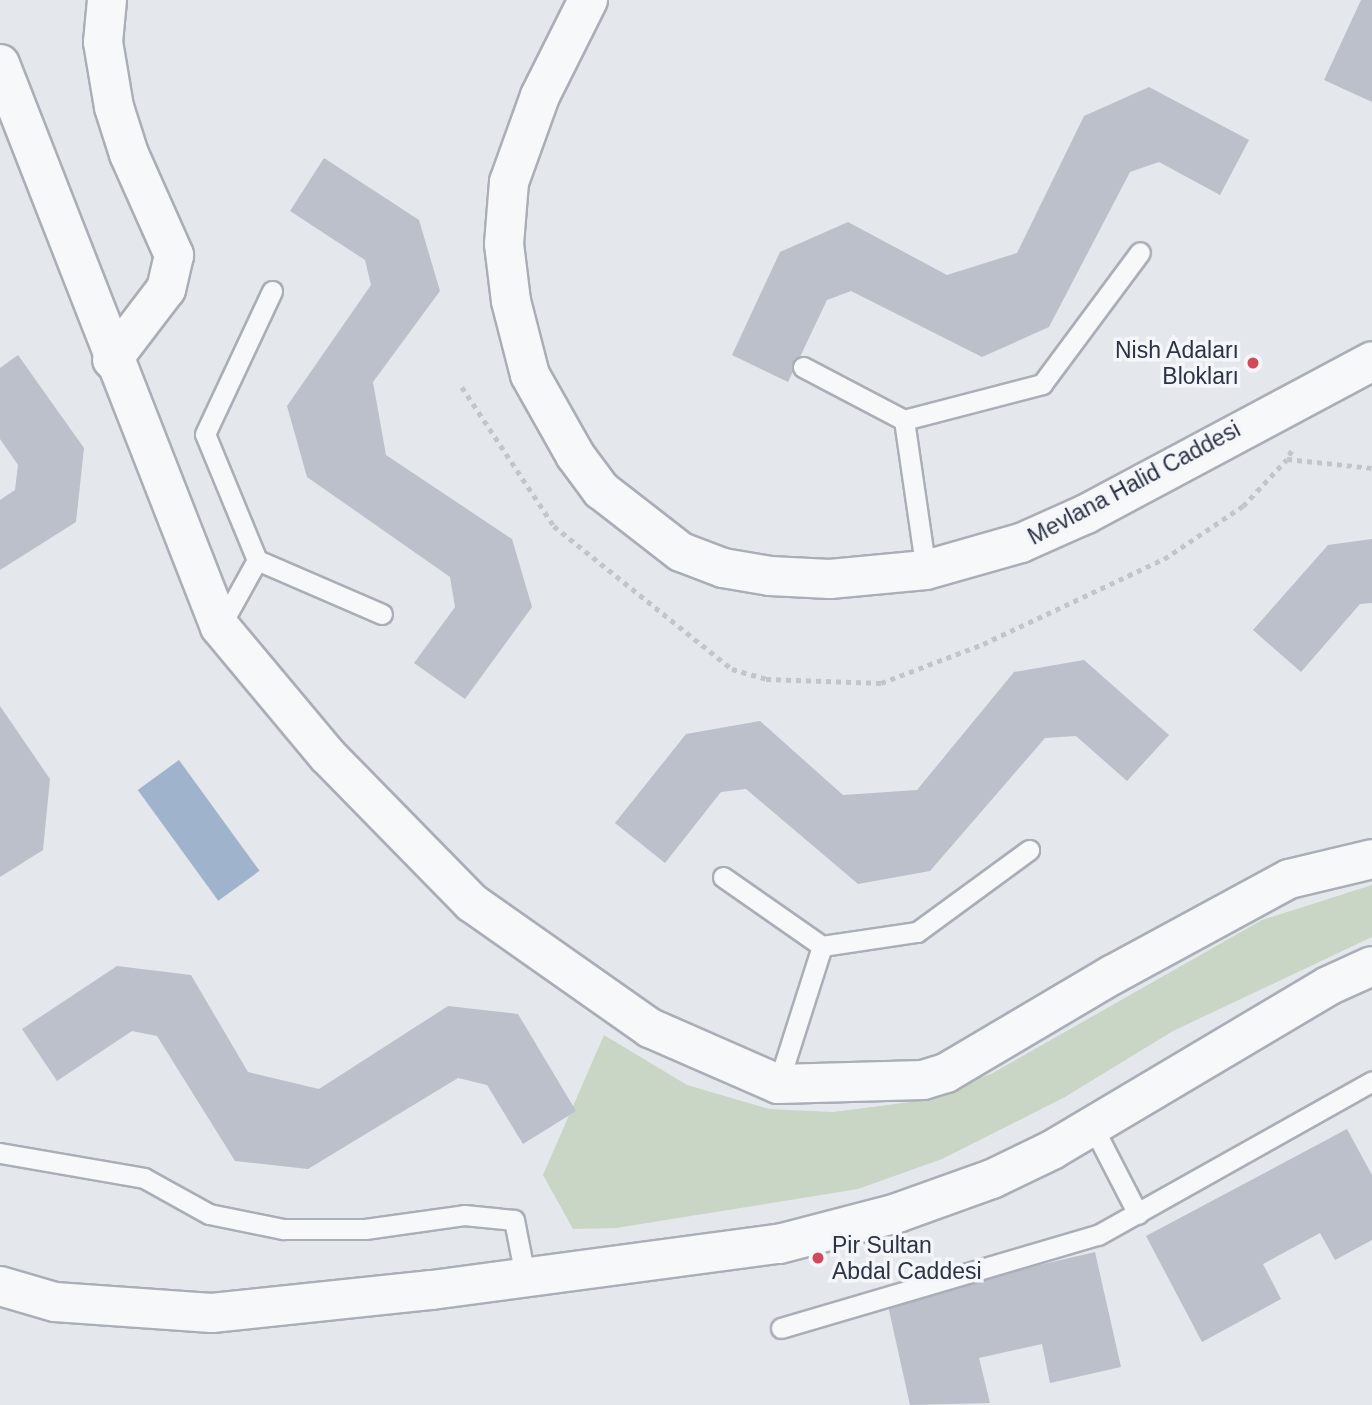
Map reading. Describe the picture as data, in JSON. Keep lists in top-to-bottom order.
{
  "streets": {
    "street": ["Mevlana Halid Caddesi"]
  },
  "places": ["Nish Adaları Blokları", "Pir Sultan Abdal Caddesi"]
}
